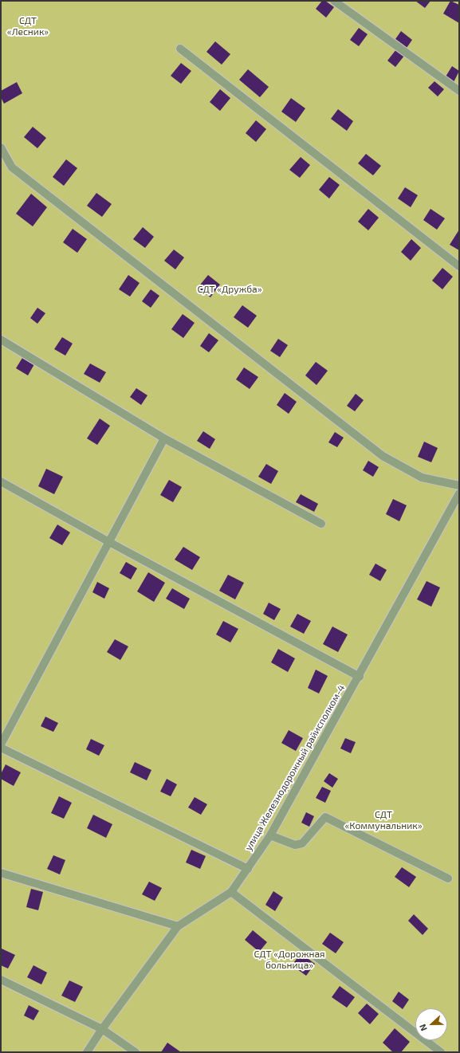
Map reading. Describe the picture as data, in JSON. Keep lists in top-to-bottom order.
{
  "streets": {
    "street": ["улица Железнодорожный райисполком-4"]
  },
  "parks": [
    "СДТ «Лесник»",
    "СДТ «Дружба»",
    "СДТ «Коммунальник»",
    "СДТ «Дорожная больница»"
  ],
  "north": "left"
}
